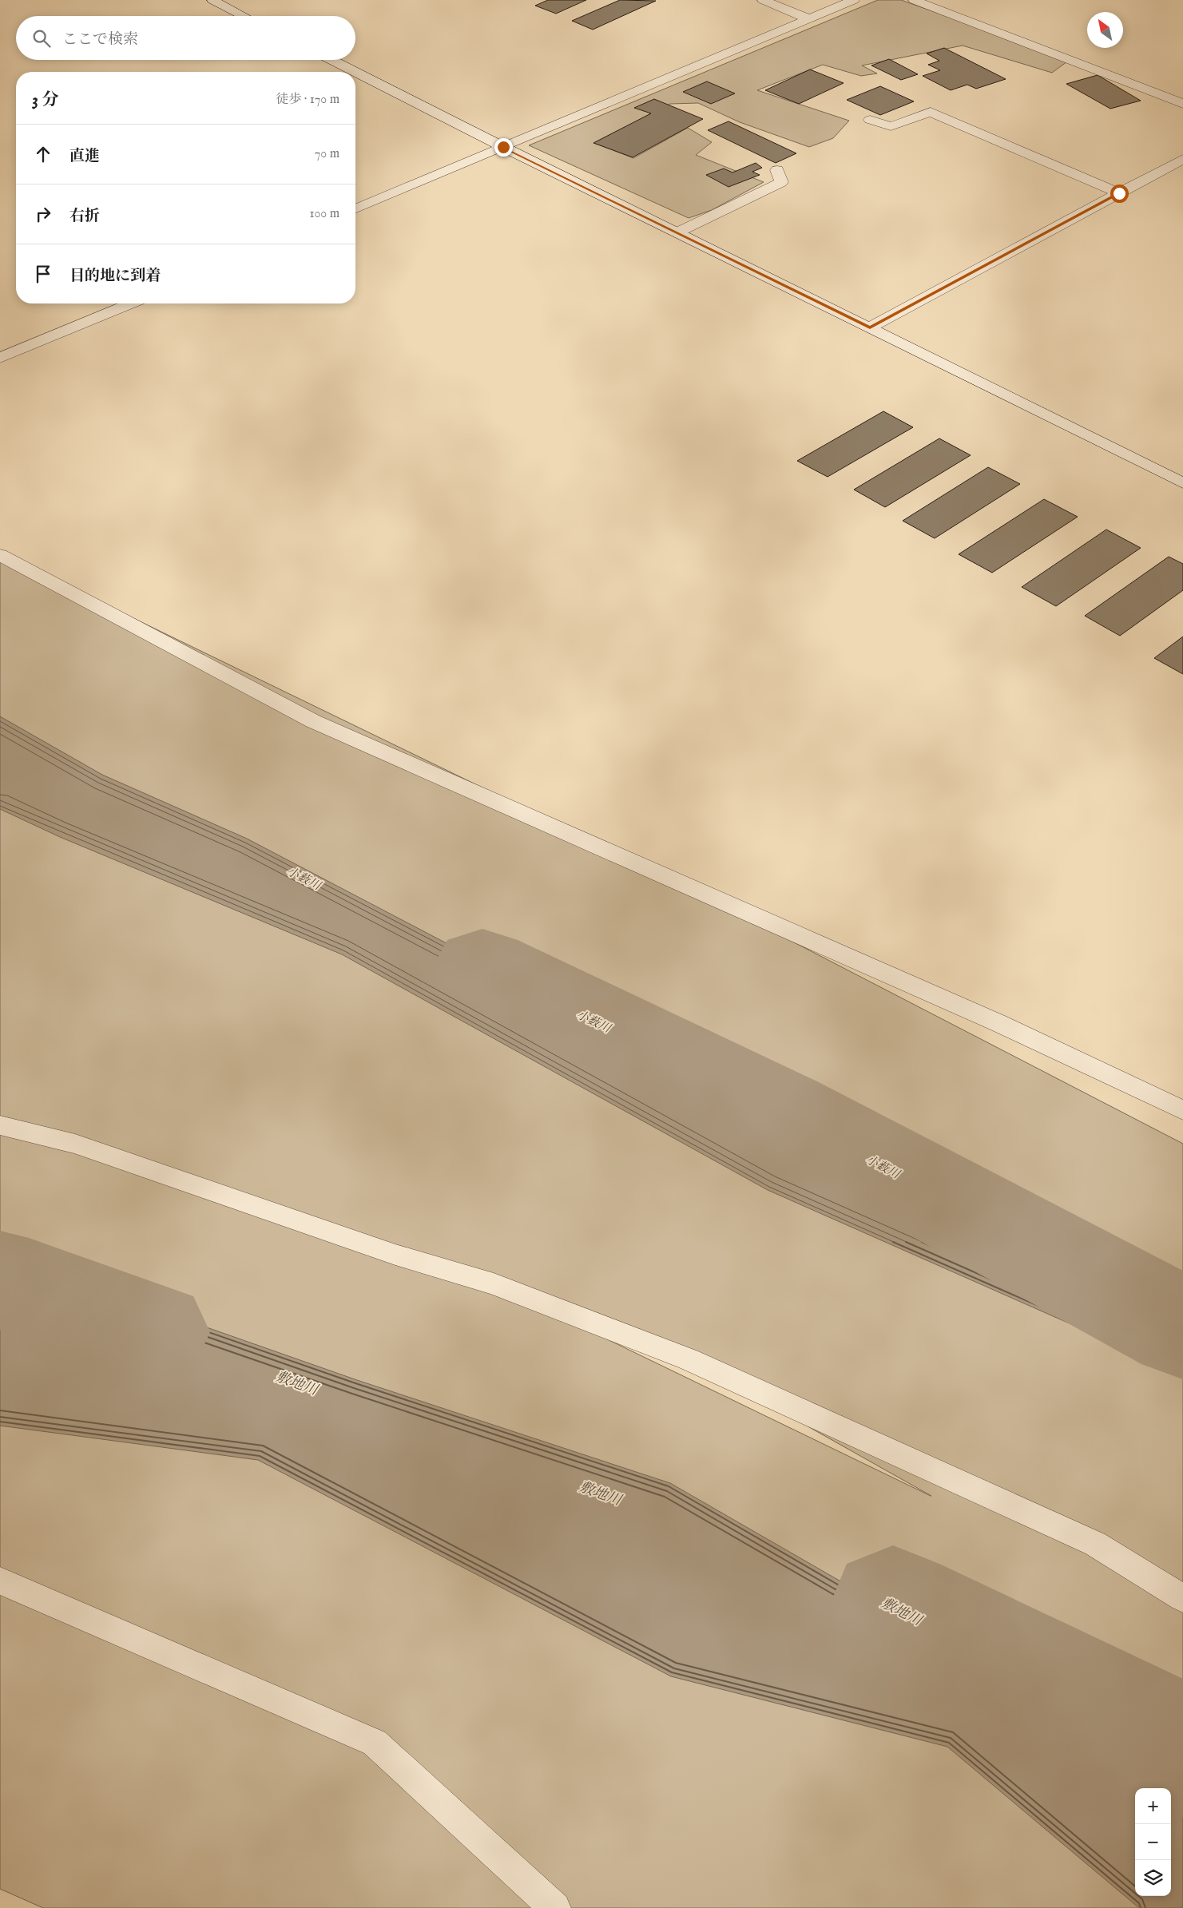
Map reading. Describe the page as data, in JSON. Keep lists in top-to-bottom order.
{
  "water": ["小薮川", "敷地川"],
  "north": "top left",
  "page": {
    "search": "ここで検索",
    "heading": ["3 分", "徒歩 · 170 m"],
    "list": [
      ["直進", "70 m"],
      ["右折", "100 m"],
      "目的地に到着"
    ],
    "map_buttons": ["+", "−"]
  }
}
